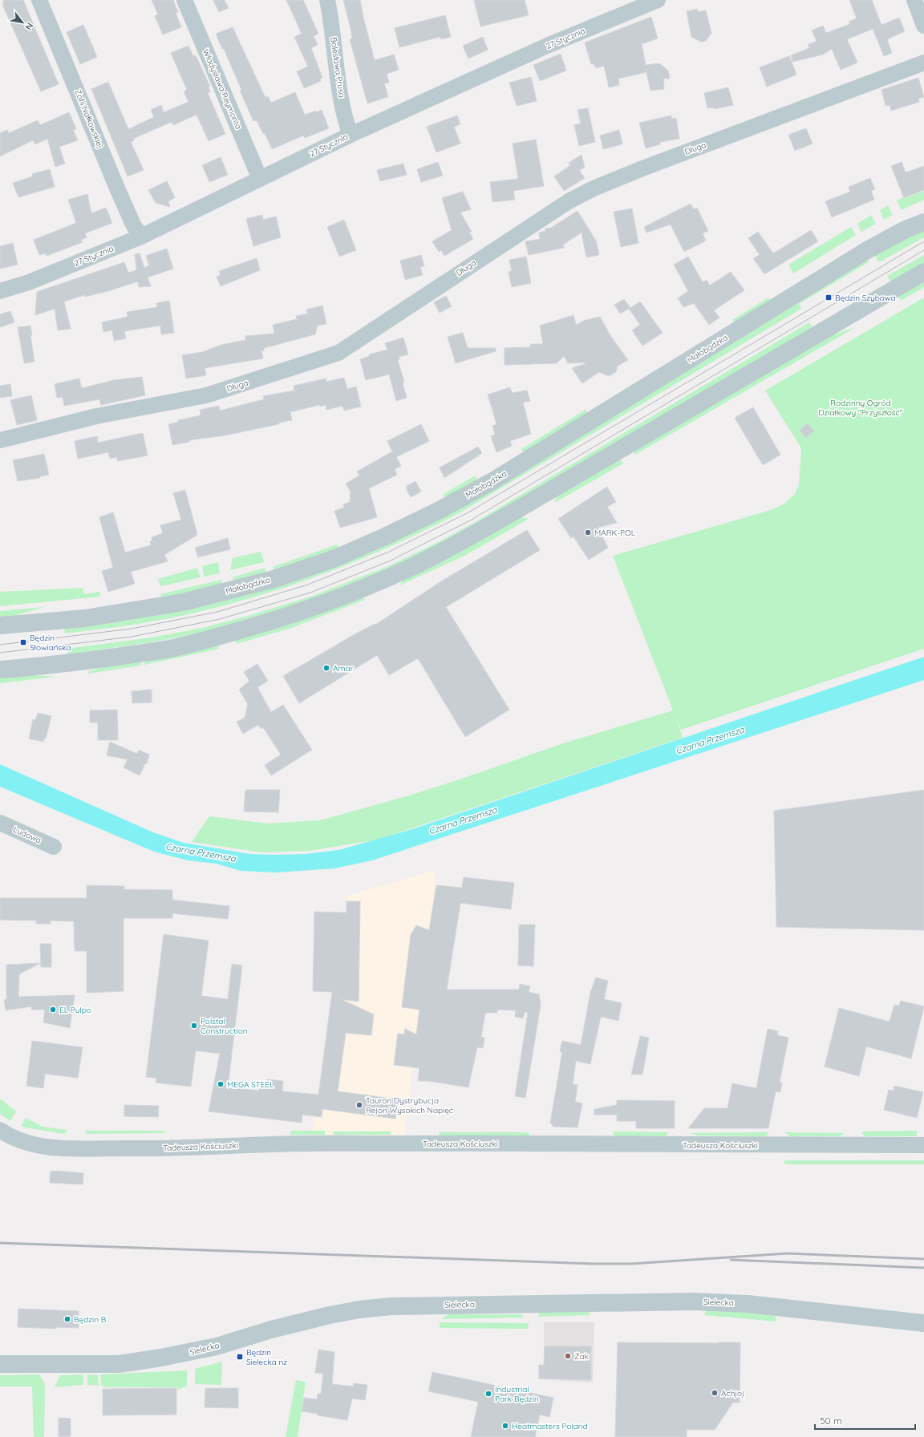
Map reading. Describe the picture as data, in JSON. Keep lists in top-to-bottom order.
{
  "streets": {
    "street": [
      "27 Stycznia",
      "Bolesława Prusa",
      "Władysława Reymonta",
      "Zofii Nałkowskiej",
      "Długa",
      "Małobądzka",
      "Ludowa",
      "Tadeusza Kościuszki",
      "Sielecka"
    ]
  },
  "crossings": [
    ["27 Stycznia", "Bolesława Prusa"],
    ["27 Stycznia", "Władysława Reymonta"],
    ["27 Stycznia", "Zofii Nałkowskiej"]
  ],
  "water": ["Czarna Przemsza"],
  "parks": ["Rodzinny Ogród Działkowy \"Przyszłość\""],
  "places": {
    "transit": ["Będzin Szybowa", "Będzin Słowiańska", "Będzin Sielecka nż"],
    "other": [
      "MARK-POL",
      "Amar",
      "EL Pulpo",
      "Polstal Construction",
      "MEGA STEEL",
      "Tauron Dystrybucja Rejon Wysokich Napięć",
      "Będzin B",
      "Żak",
      "Achjoj",
      "Industrial Park Będzin",
      "Heatmasters Poland"
    ]
  },
  "scale_bar": "50 m",
  "north": "bottom right"
}
